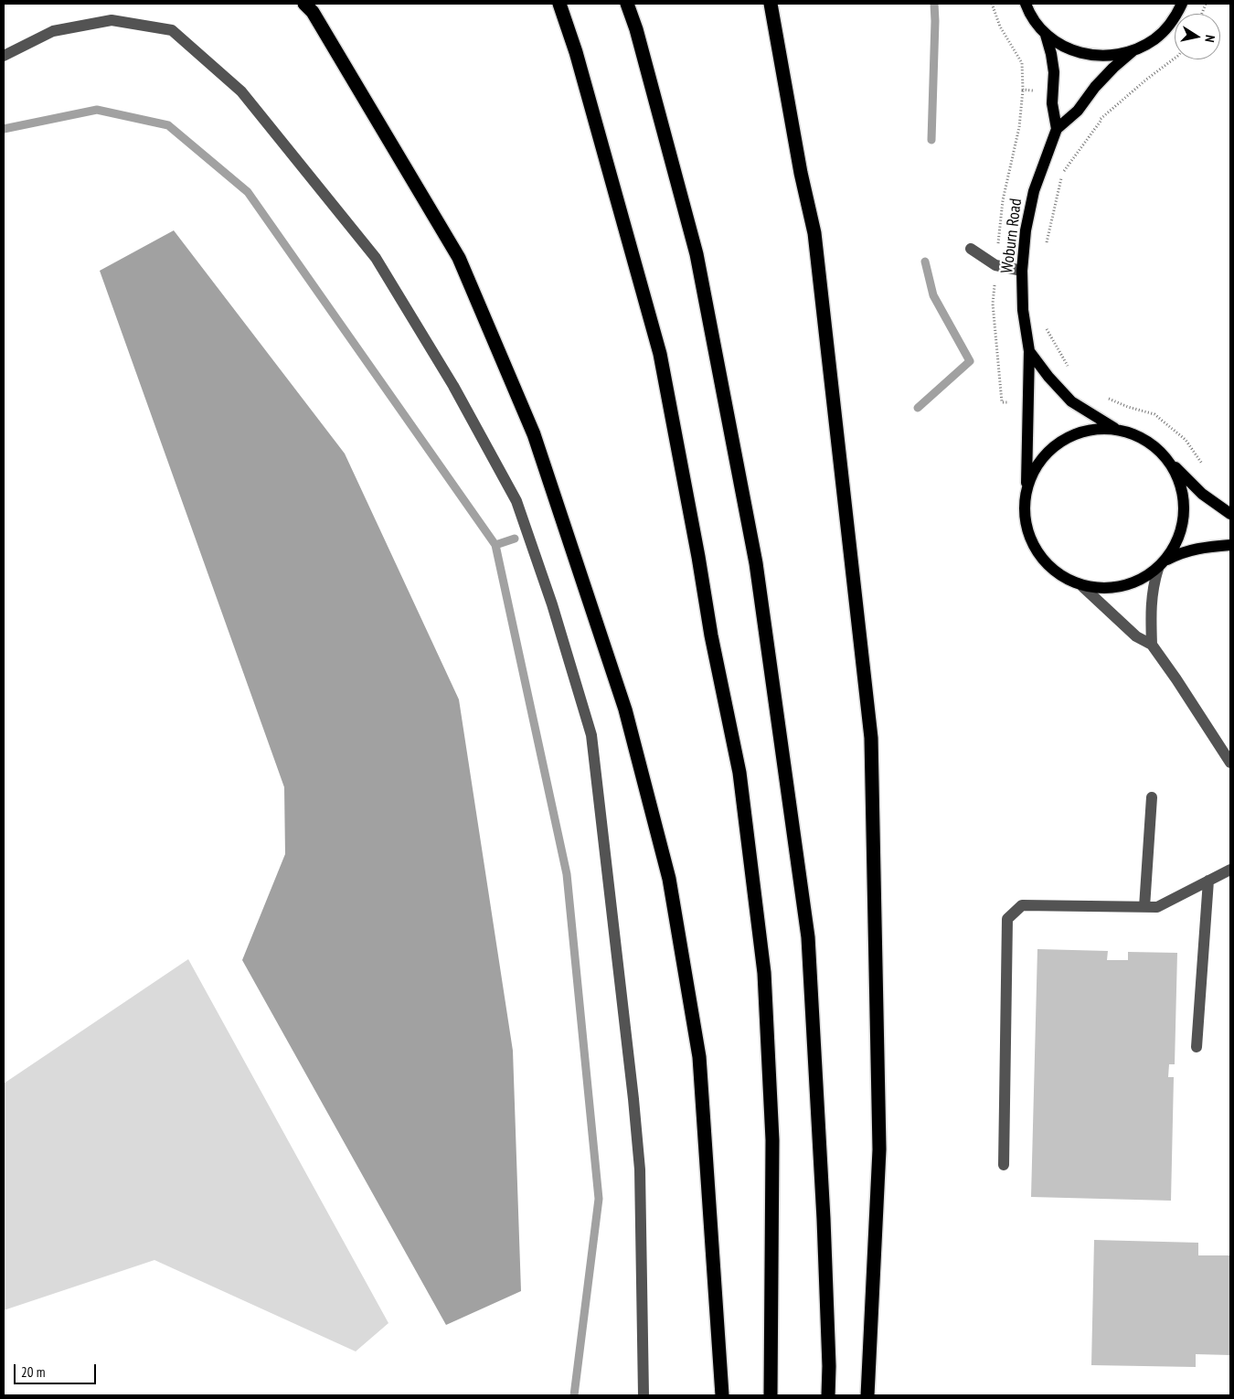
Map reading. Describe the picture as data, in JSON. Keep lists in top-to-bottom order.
{
  "streets": {
    "main road": ["Woburn Road"]
  },
  "scale_bar": "20 m",
  "north": "right"
}
